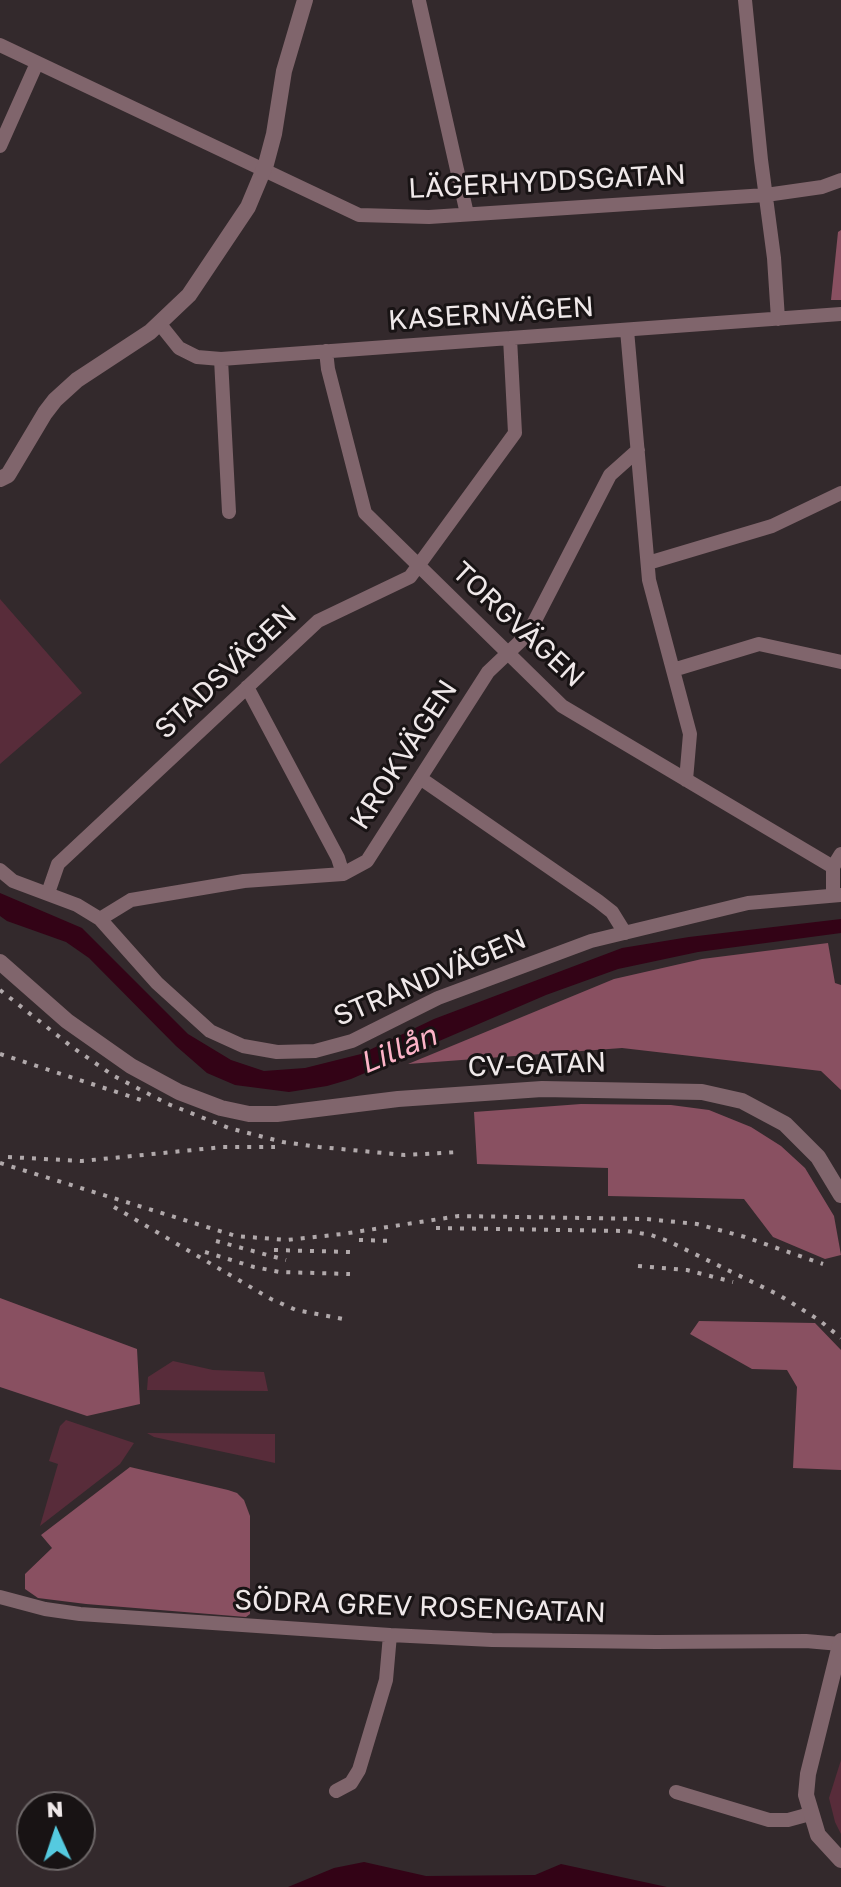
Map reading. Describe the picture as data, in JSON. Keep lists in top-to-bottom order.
{
  "streets": {
    "street": [
      "LÄGERHYDDSGATAN",
      "KASERNVÄGEN",
      "TORGVÄGEN",
      "STADSVÄGEN",
      "KROKVÄGEN",
      "STRANDVÄGEN",
      "CV-GATAN",
      "SÖDRA GREV ROSENGATAN"
    ]
  },
  "crossings": [
    ["KASERNVÄGEN", "TORGVÄGEN"],
    ["KASERNVÄGEN", "STADSVÄGEN"],
    ["TORGVÄGEN", "STADSVÄGEN"],
    ["TORGVÄGEN", "KROKVÄGEN"],
    ["STADSVÄGEN", "STRANDVÄGEN"]
  ],
  "water": ["Lillån"],
  "north": "top"
}
